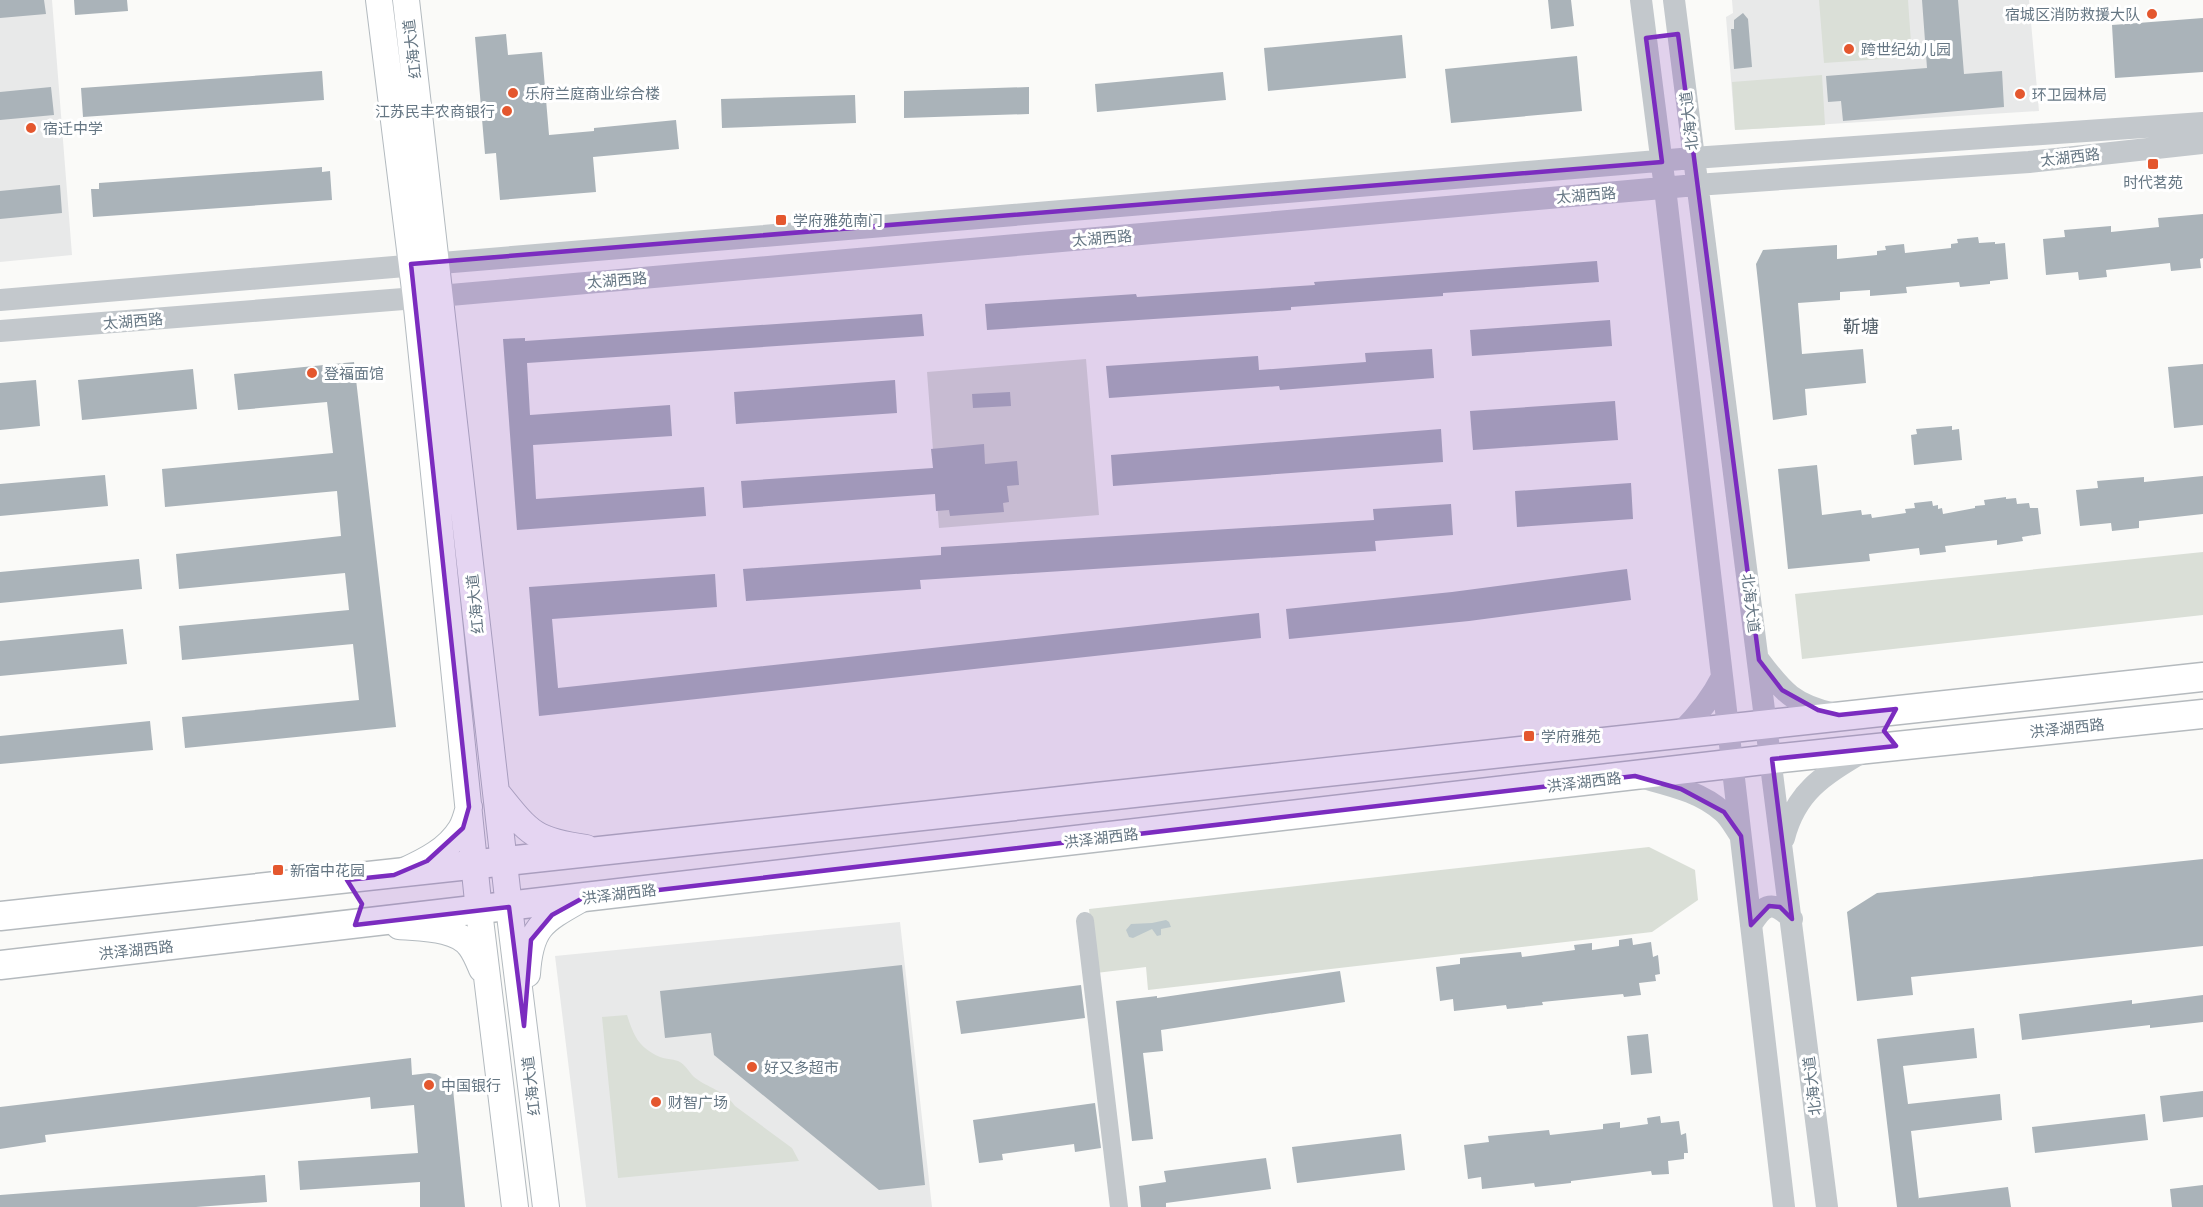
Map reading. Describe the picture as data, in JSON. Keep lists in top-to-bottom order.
{
  "streets": {
    "main road": ["红海大道", "洪泽湖西路"],
    "street": ["北海大道", "太湖西路"]
  },
  "crossings": [
    ["红海大道", "太湖西路"],
    ["红海大道", "洪泽湖西路"],
    ["北海大道", "太湖西路"],
    ["北海大道", "洪泽湖西路"]
  ],
  "districts": ["靳塘"],
  "places": {
    "other": [
      "宿城区消防救援大队",
      "跨世纪幼儿园",
      "乐府兰庭商业综合楼",
      "环卫园林局",
      "江苏民丰农商银行",
      "宿迁中学",
      "登福面馆",
      "好又多超市",
      "中国银行",
      "财智广场"
    ],
    "transit": [
      "时代茗苑",
      "学府雅苑南门",
      "学府雅苑",
      "新宿中花园"
    ]
  }
}
